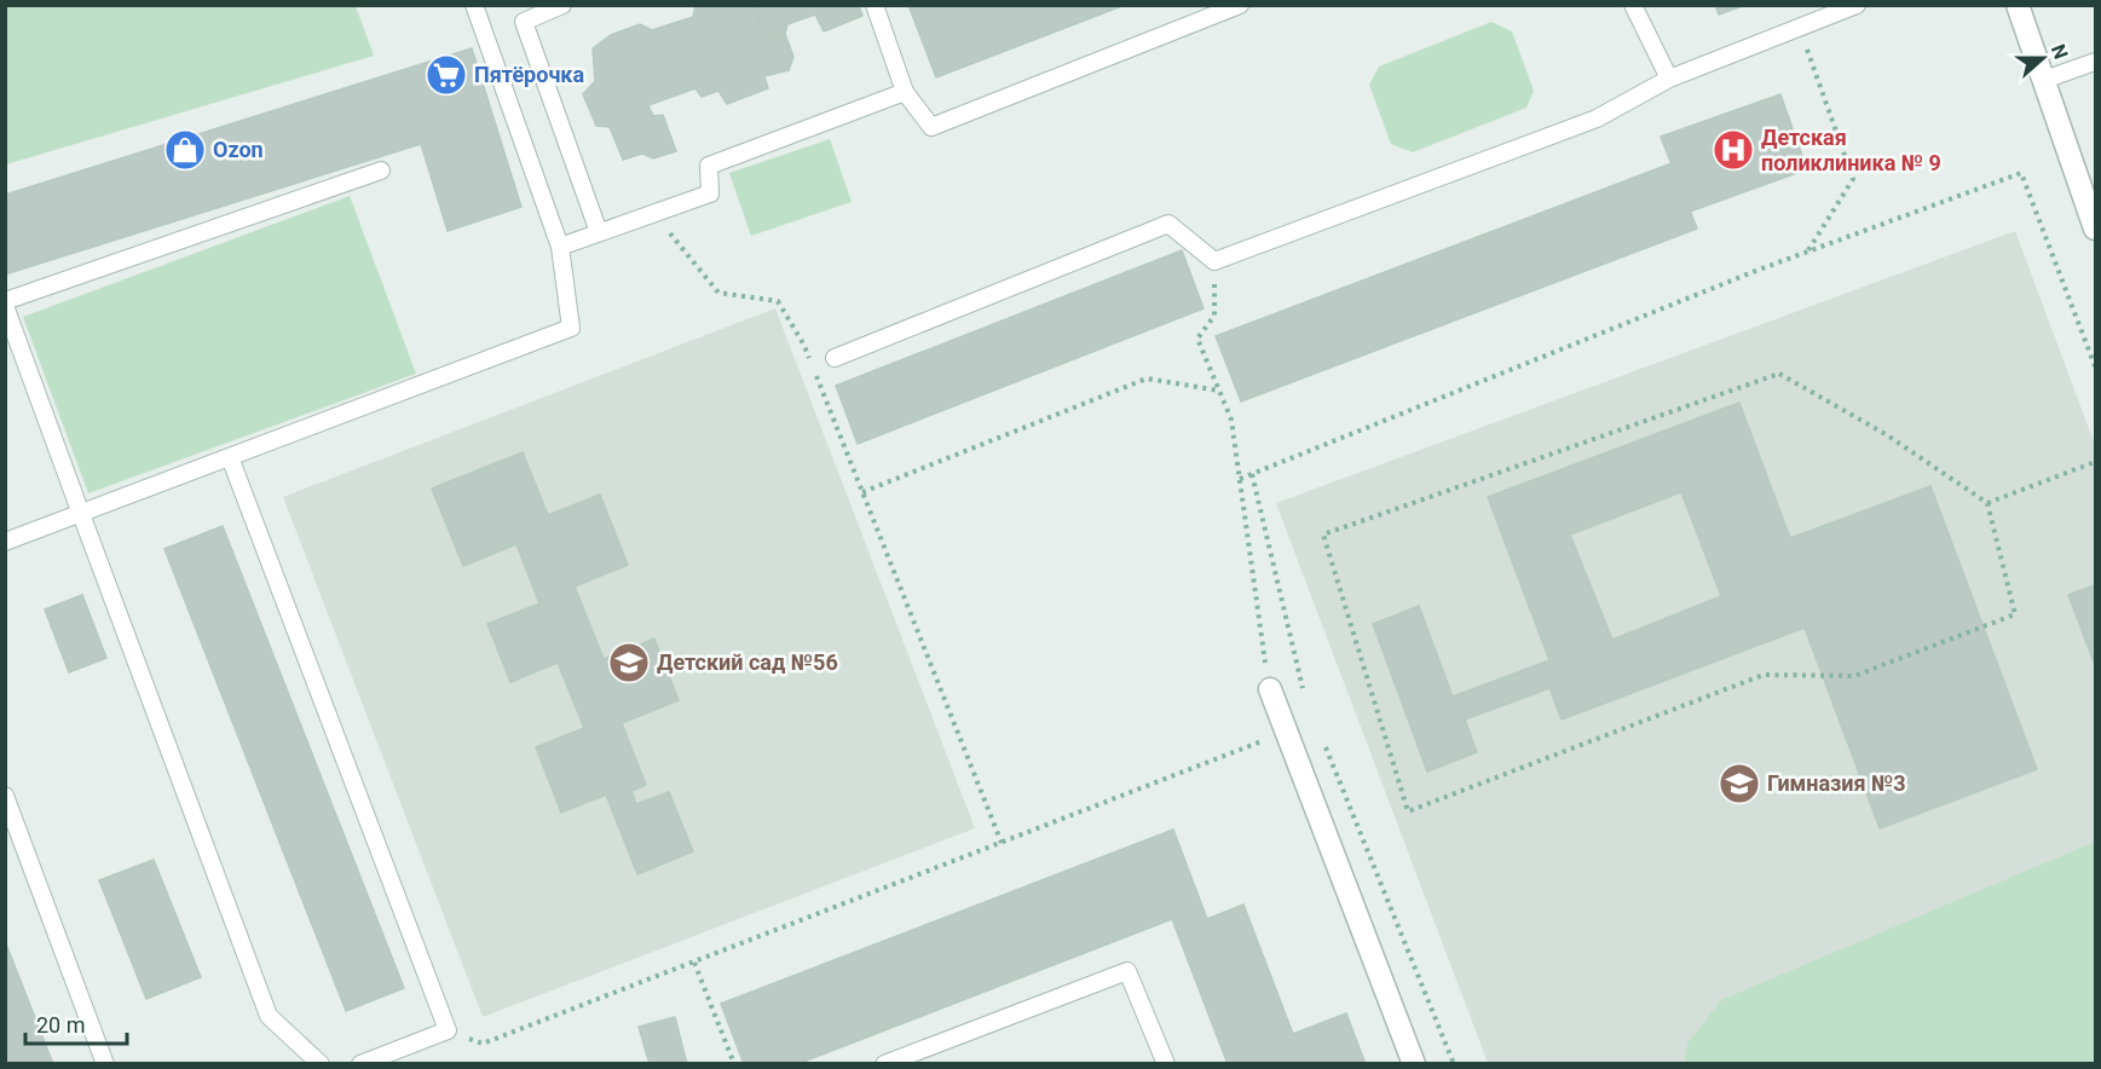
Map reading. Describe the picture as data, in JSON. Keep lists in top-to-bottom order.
{
  "places": {
    "supermarket": ["Пятёрочка"],
    "shop": ["Ozon"],
    "hospital": ["Детская поликлиника № 9"],
    "school or university": ["Детский сад №56", "Гимназия №3"]
  },
  "scale_bar": "20 m",
  "north": "right"
}
